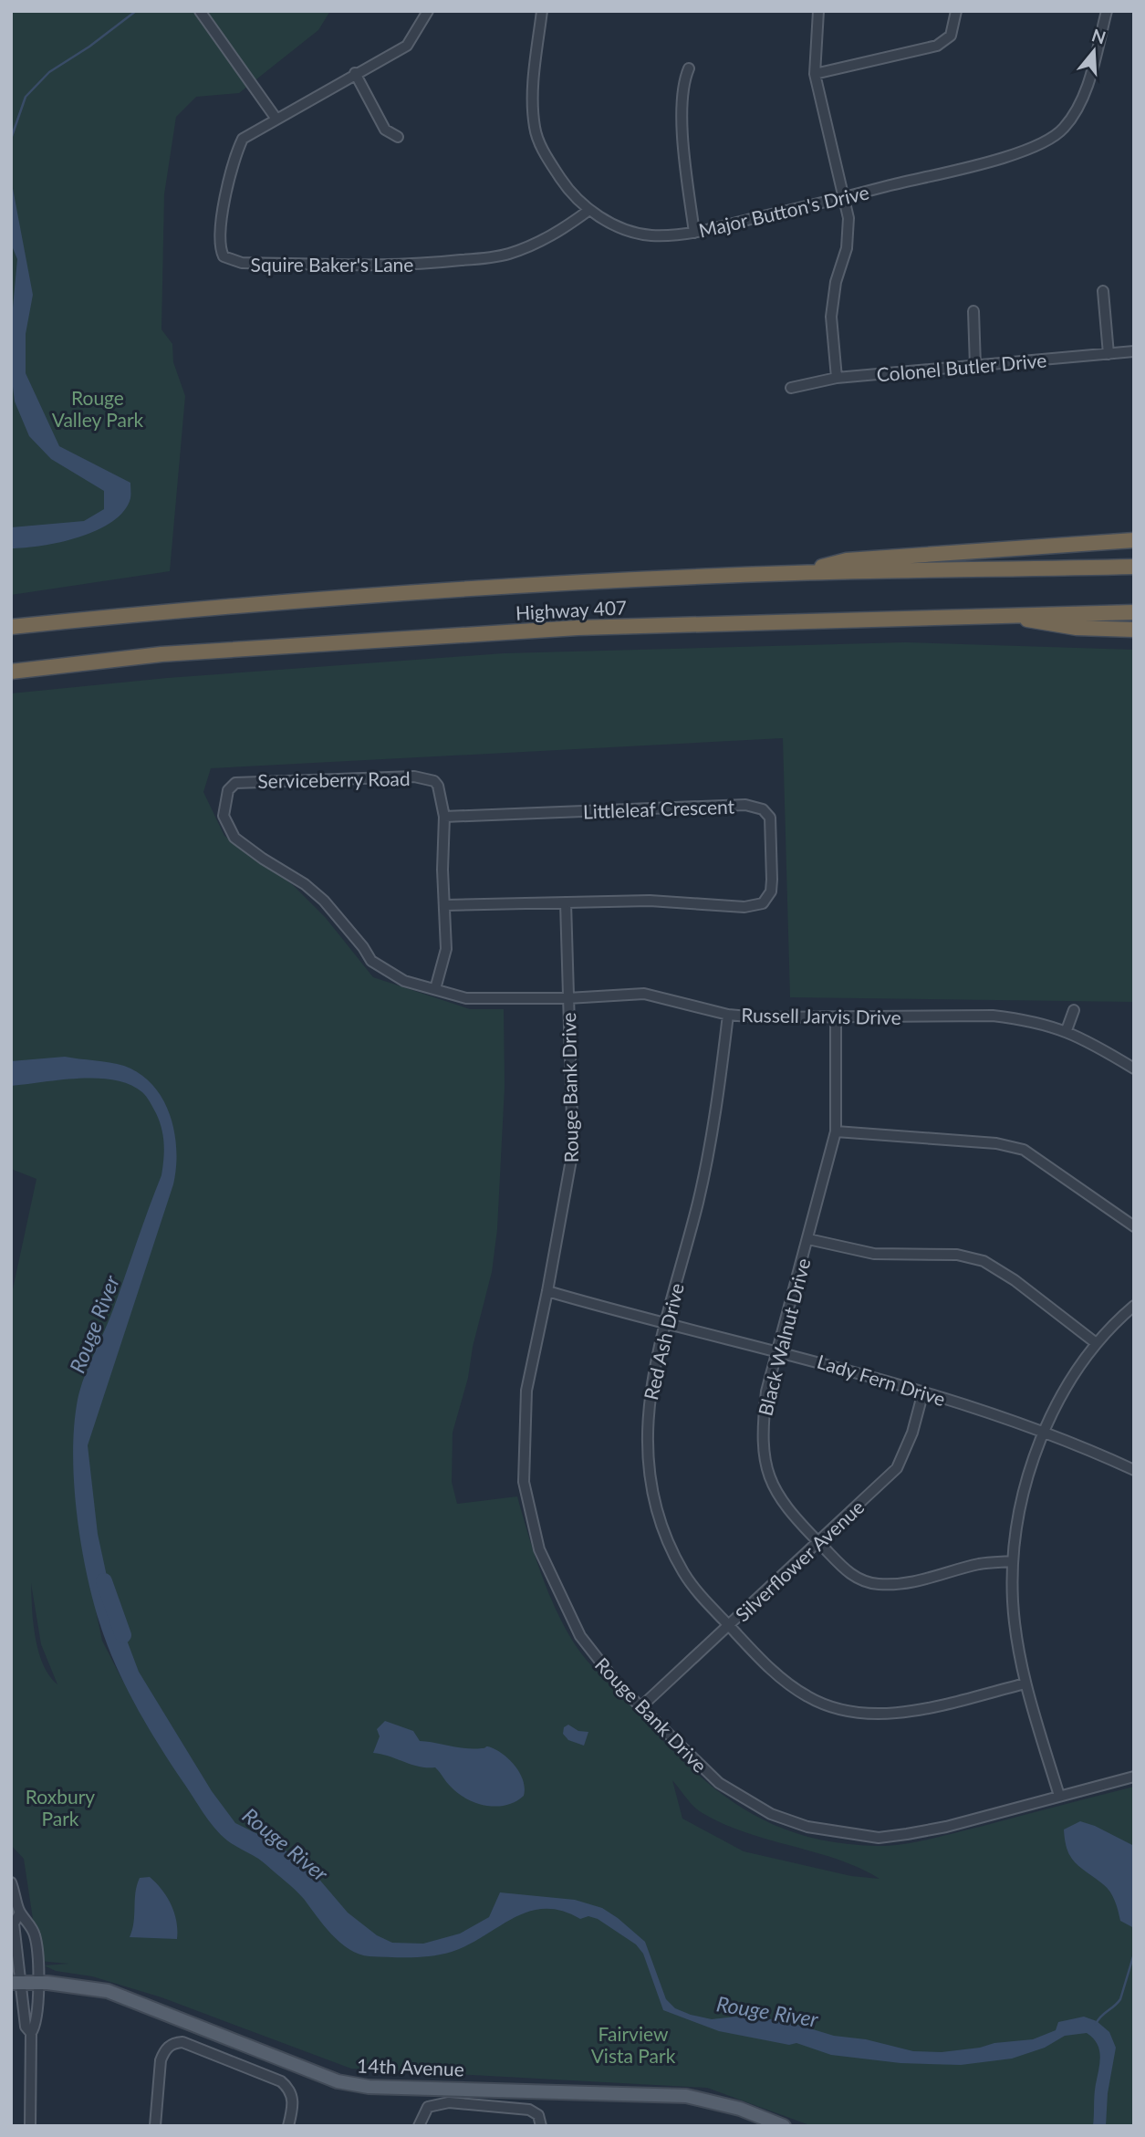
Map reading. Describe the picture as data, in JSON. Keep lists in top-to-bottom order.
{
  "streets": {
    "highway": ["Highway 407"],
    "main road": ["14th Avenue"],
    "street": [
      "Major Button's Drive",
      "Squire Baker's Lane",
      "Colonel Butler Drive",
      "Serviceberry Road",
      "Littleleaf Crescent",
      "Russell Jarvis Drive",
      "Rouge Bank Drive",
      "Black Walnut Drive",
      "Red Ash Drive",
      "Lady Fern Drive",
      "Silverflower Avenue"
    ]
  },
  "crossings": [
    ["Major Button's Drive", "Squire Baker's Lane"],
    ["Serviceberry Road", "Littleleaf Crescent"],
    ["Serviceberry Road", "Russell Jarvis Drive"],
    ["Littleleaf Crescent", "Rouge Bank Drive"],
    ["Russell Jarvis Drive", "Rouge Bank Drive"],
    ["Russell Jarvis Drive", "Black Walnut Drive"],
    ["Russell Jarvis Drive", "Red Ash Drive"],
    ["Rouge Bank Drive", "Lady Fern Drive"],
    ["Rouge Bank Drive", "Silverflower Avenue"],
    ["Black Walnut Drive", "Lady Fern Drive"],
    ["Black Walnut Drive", "Silverflower Avenue"],
    ["Red Ash Drive", "Lady Fern Drive"],
    ["Red Ash Drive", "Silverflower Avenue"],
    ["Lady Fern Drive", "Silverflower Avenue"]
  ],
  "water": ["Rouge River"],
  "parks": ["Rouge Valley Park", "Roxbury Park", "Fairview Vista Park"],
  "north": "top"
}
